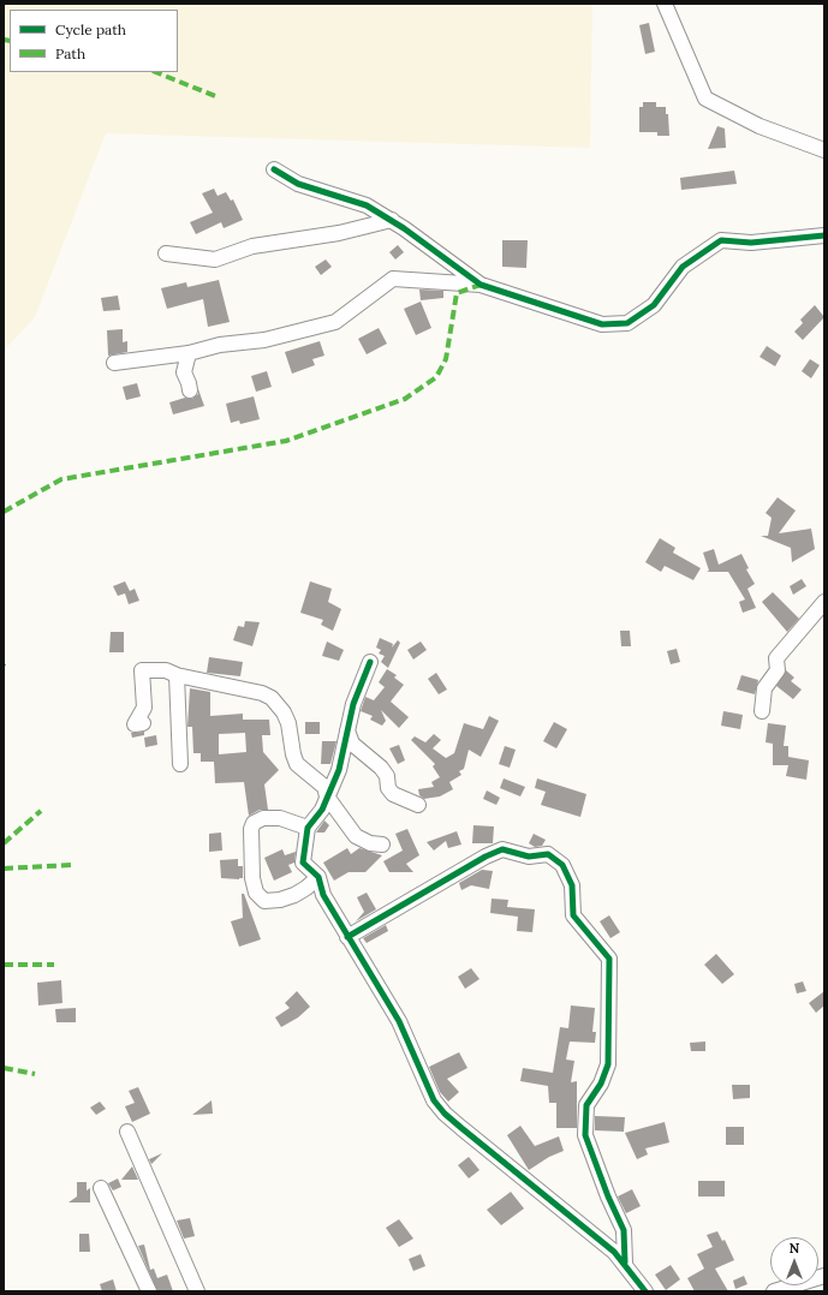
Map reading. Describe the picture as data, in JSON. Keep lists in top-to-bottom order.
{
  "legend": ["Cycle path", "Path"],
  "north": "top"
}
